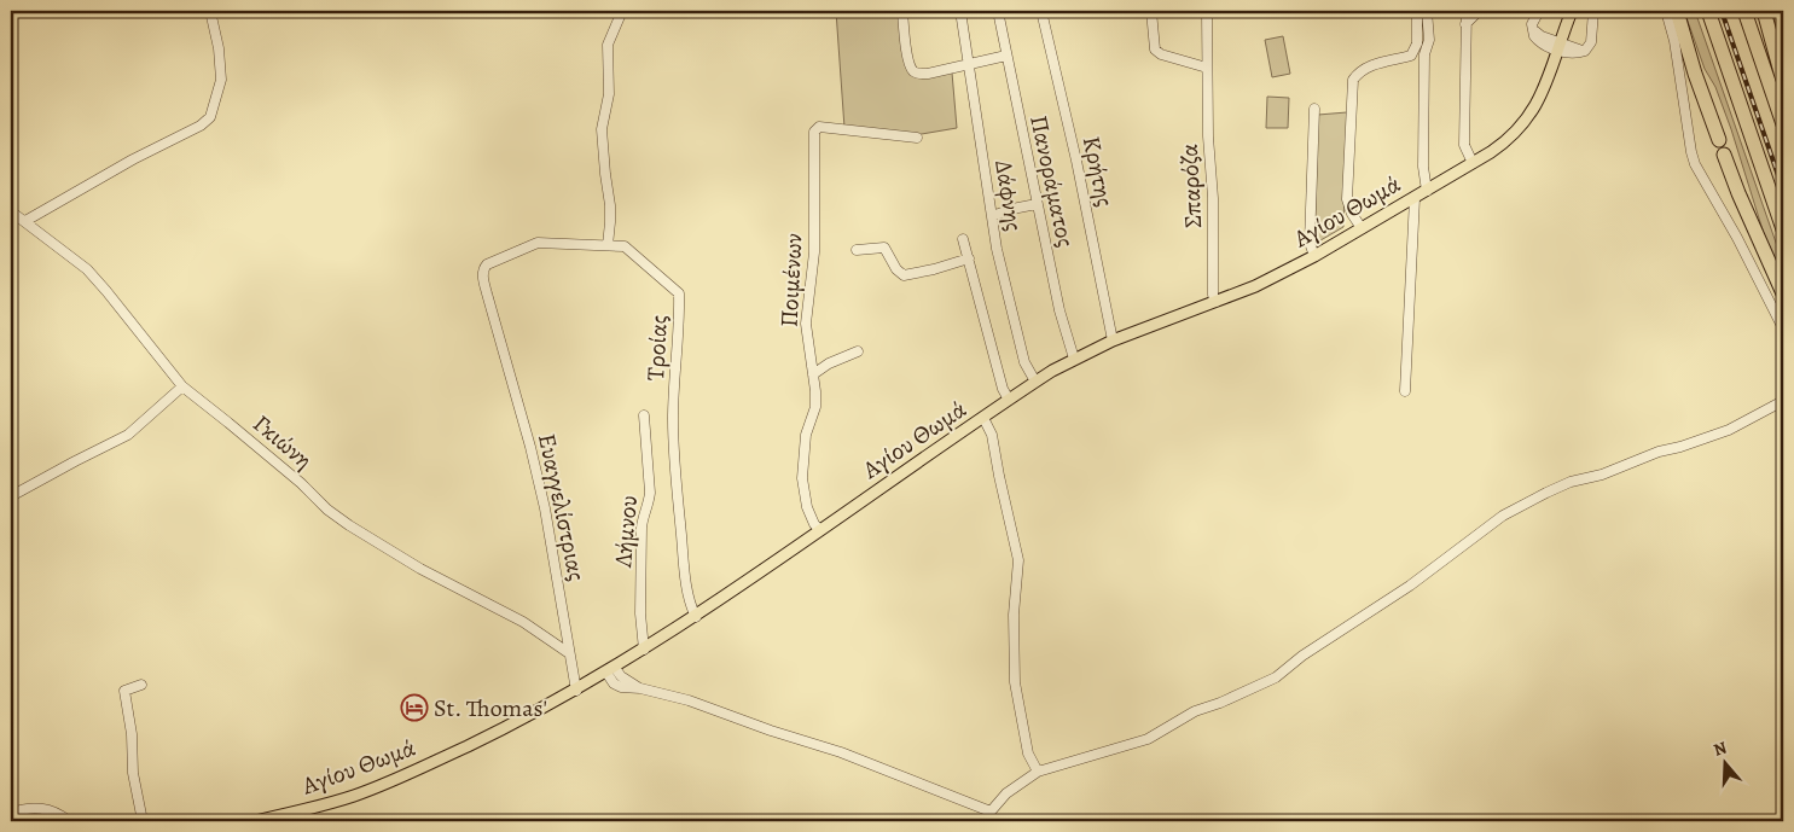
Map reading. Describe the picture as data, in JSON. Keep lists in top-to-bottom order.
{
  "streets": {
    "main road": ["Αγίου Θωμά"],
    "street": [
      "Κρήτης",
      "Πανοράματος",
      "Σπαρόζα",
      "Δάφνης",
      "Ποιμένων",
      "Τροίας",
      "Γκιώνη",
      "Ευαγγελίστριας",
      "Λήμνου"
    ]
  },
  "crossings": [
    ["Κρήτης", "Αγίου Θωμά"],
    ["Πανοράματος", "Αγίου Θωμά"],
    ["Σπαρόζα", "Αγίου Θωμά"],
    ["Δάφνης", "Αγίου Θωμά"],
    ["Αγίου Θωμά", "Ποιμένων"],
    ["Αγίου Θωμά", "Τροίας"],
    ["Αγίου Θωμά", "Ευαγγελίστριας"],
    ["Αγίου Θωμά", "Λήμνου"],
    ["Τροίας", "Ευαγγελίστριας"],
    ["Γκιώνη", "Ευαγγελίστριας"]
  ],
  "places": {
    "hotel": ["St. Thomas'"]
  },
  "north": "top"
}
